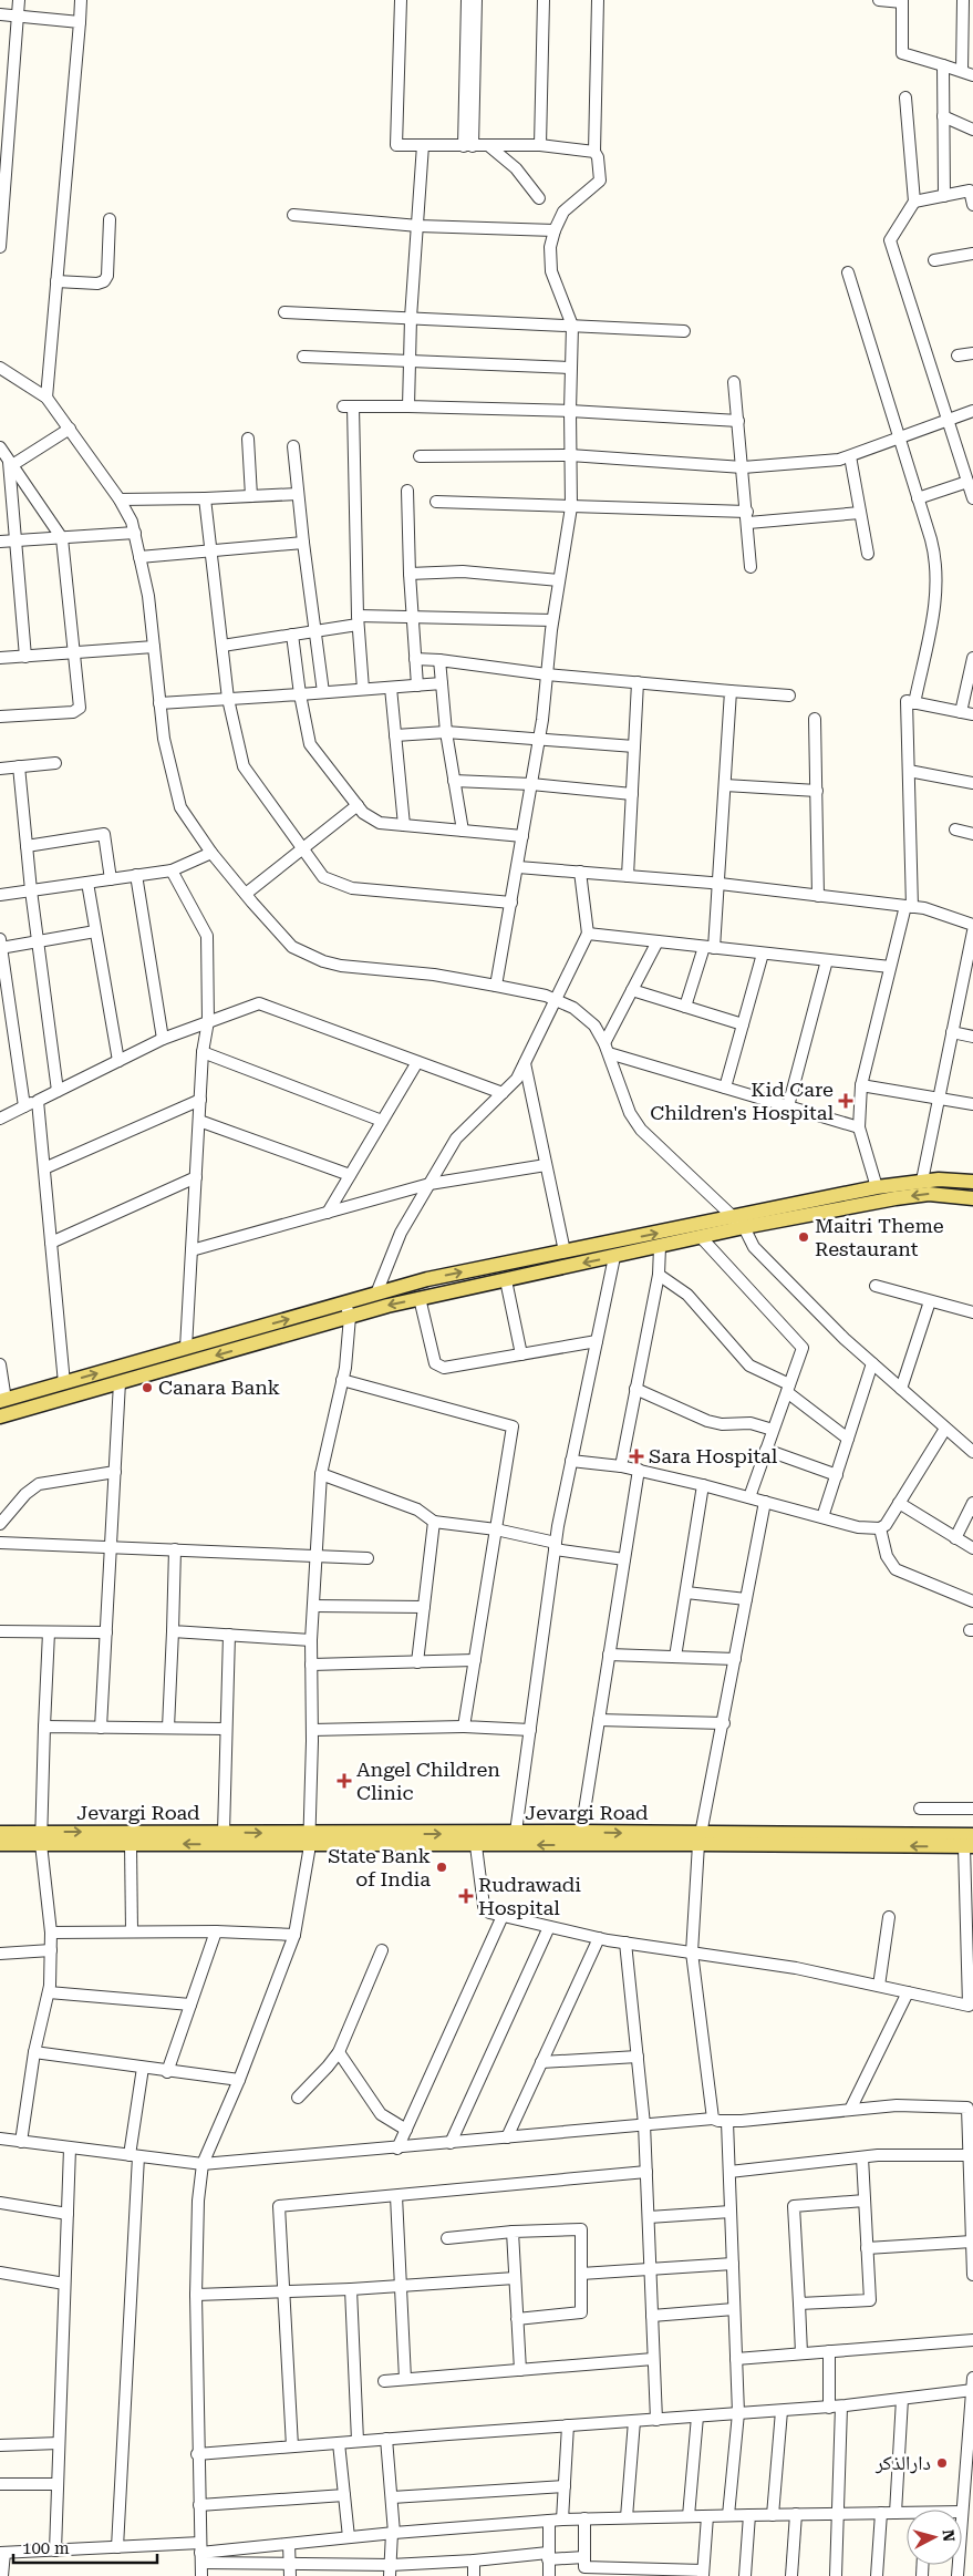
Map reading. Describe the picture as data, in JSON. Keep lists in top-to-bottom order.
{
  "streets": {
    "main road": ["Jevargi Road"]
  },
  "places": {
    "health": [
      "Kid Care Children's Hospital",
      "Sara Hospital",
      "Angel Children Clinic",
      "Rudrawadi Hospital"
    ],
    "other": [
      "Maitri Theme Restaurant",
      "Canara Bank",
      "State Bank of India",
      "دارالذکر"
    ]
  },
  "scale_bar": "100 m",
  "north": "right"
}
